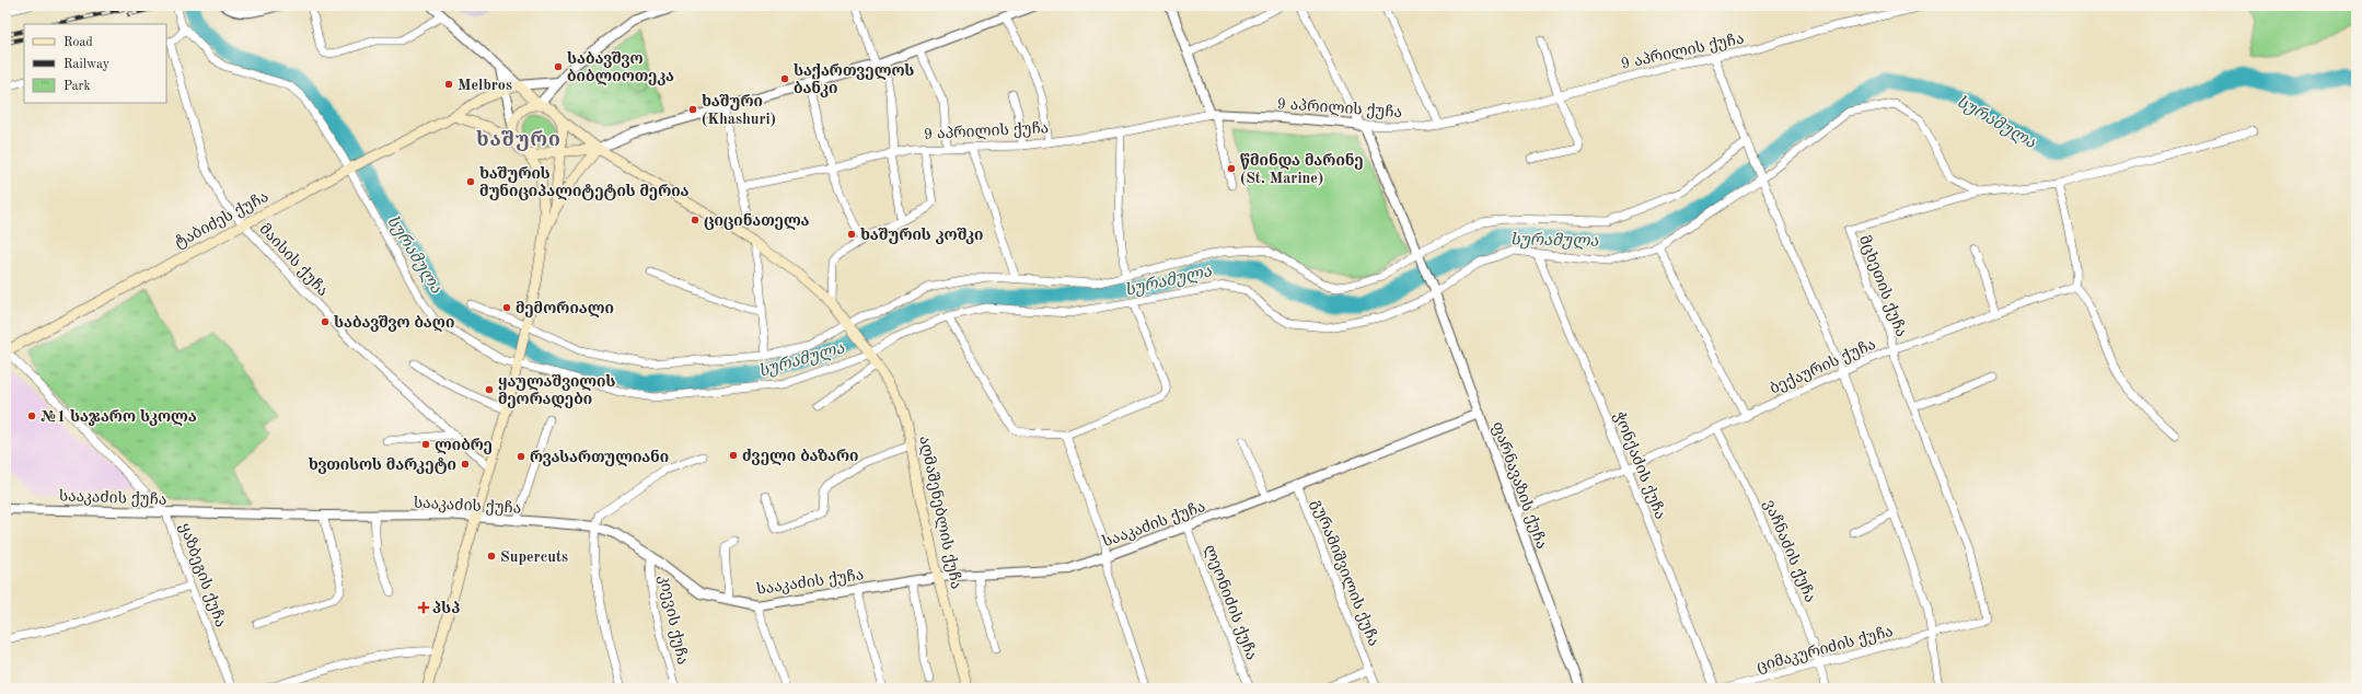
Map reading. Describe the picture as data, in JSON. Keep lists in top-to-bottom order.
{
  "streets": {
    "main road": ["ტაბიძეს ქუჩა", "აღმაშენებლის ქუჩა"],
    "street": [
      "9 აპრილის ქუჩა",
      "მაისის ქუჩა",
      "მცხეთის ქუჩა",
      "ბექაურის ქუჩა",
      "ჭონქაძის ქუჩა",
      "ფარნავაზის ქუჩა",
      "სააკაძის ქუჩა",
      "ვაჩნაძის ქუჩა",
      "გურამიშვილის ქუჩა",
      "ყაზბეგის ქუჩა",
      "ლეონიძის ქუჩა",
      "კიევის ქუჩა",
      "ციმაკურიძის ქუჩა"
    ]
  },
  "crossings": [
    ["ტაბიძეს ქუჩა", "მაისის ქუჩა"],
    ["ტაბიძეს ქუჩა", "ყაზბეგის ქუჩა"],
    ["მცხეთის ქუჩა", "ბექაურის ქუჩა"],
    ["მცხეთის ქუჩა", "ციმაკურიძის ქუჩა"],
    ["ბექაურის ქუჩა", "ჭონქაძის ქუჩა"],
    ["ბექაურის ქუჩა", "ფარნავაზის ქუჩა"],
    ["ბექაურის ქუჩა", "ვაჩნაძის ქუჩა"],
    ["ფარნავაზის ქუჩა", "სააკაძის ქუჩა"],
    ["სააკაძის ქუჩა", "აღმაშენებლის ქუჩა"],
    ["სააკაძის ქუჩა", "გურამიშვილის ქუჩა"],
    ["სააკაძის ქუჩა", "ყაზბეგის ქუჩა"],
    ["სააკაძის ქუჩა", "ლეონიძის ქუჩა"],
    ["სააკაძის ქუჩა", "კიევის ქუჩა"],
    ["ვაჩნაძის ქუჩა", "ციმაკურიძის ქუჩა"]
  ],
  "districts": ["ხაშური"],
  "water": ["სურამულა"],
  "places": {
    "other": [
      "საბავშვო ბიბლიოთეკა",
      "საქართველოს ბანკი",
      "Melbros",
      "ხაშური (Khashuri)",
      "წმინდა მარინე (St. Marine)",
      "ხაშურის მუნიციპალიტეტის მერია",
      "ციცინათელა",
      "ხაშურის კოშკი",
      "მემორიალი",
      "საბავშვო ბაღი",
      "ყაულაშვილის მეორადები",
      "№1 საჯარო სკოლა",
      "ლიბრე",
      "ძველი ბაზარი",
      "რვასართულიანი",
      "ხვთისოს მარკეტი",
      "Supercuts"
    ],
    "health": ["პსპ"]
  },
  "legend": ["Road", "Railway", "Park"]
}
